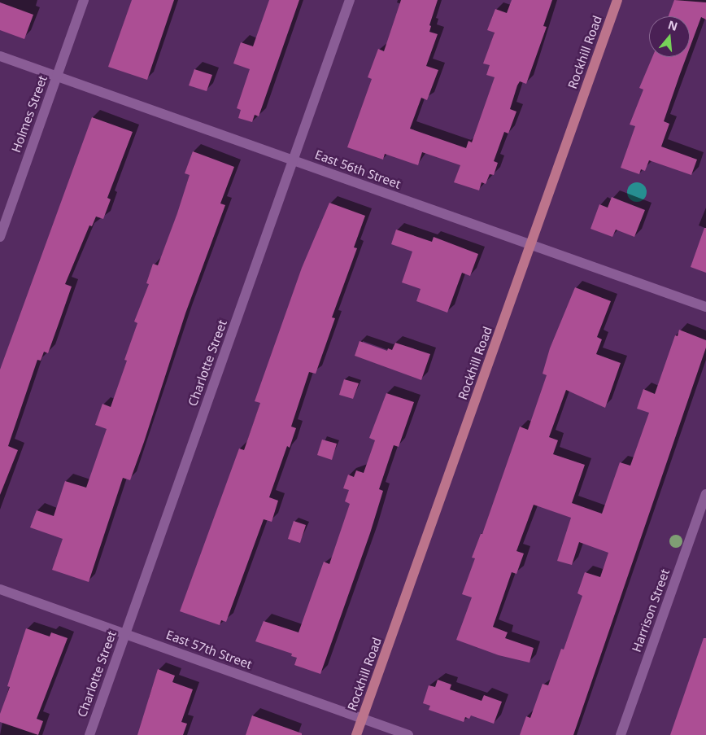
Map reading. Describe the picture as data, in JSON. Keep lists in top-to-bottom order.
{
  "streets": {
    "main road": ["Rockhill Road"],
    "street": [
      "Holmes Street",
      "East 56th Street",
      "Charlotte Street",
      "Harrison Street",
      "East 57th Street"
    ]
  },
  "crossings": [
    ["Rockhill Road", "East 56th Street"],
    ["Rockhill Road", "East 57th Street"],
    ["Holmes Street", "East 56th Street"],
    ["East 56th Street", "Charlotte Street"],
    ["Charlotte Street", "East 57th Street"]
  ],
  "north": "top"
}
